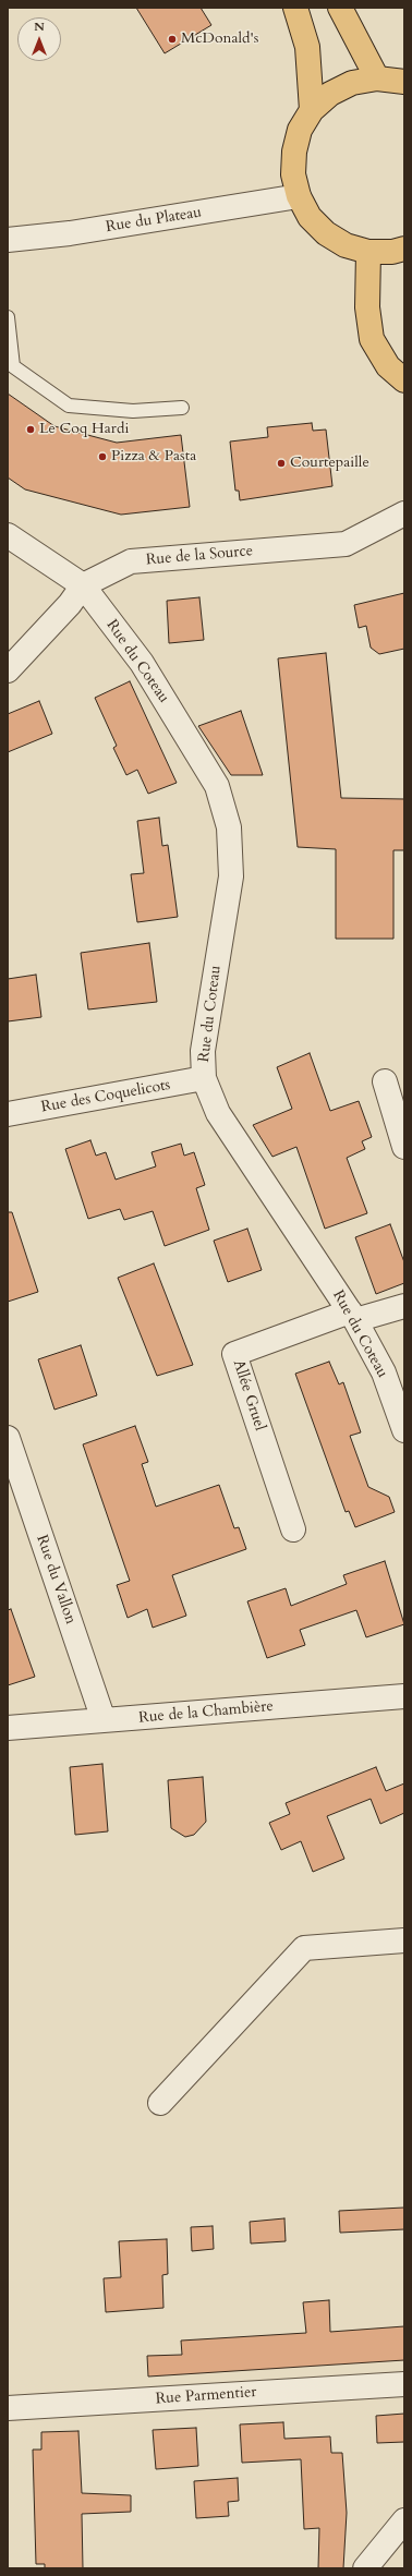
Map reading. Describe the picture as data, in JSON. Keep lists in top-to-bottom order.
{
  "streets": {
    "street": [
      "Rue du Plateau",
      "Rue de la Source",
      "Rue du Coteau",
      "Rue des Coquelicots",
      "Allée Gruel",
      "Rue du Vallon",
      "Rue de la Chambière",
      "Rue Parmentier"
    ]
  },
  "crossings": [
    ["Rue de la Source", "Rue du Coteau"],
    ["Rue du Coteau", "Rue des Coquelicots"],
    ["Rue du Coteau", "Allée Gruel"],
    ["Rue du Vallon", "Rue de la Chambière"]
  ],
  "places": [
    "McDonald's",
    "Le Coq Hardi",
    "Pizza & Pasta",
    "Courtepaille"
  ],
  "north": "top"
}
